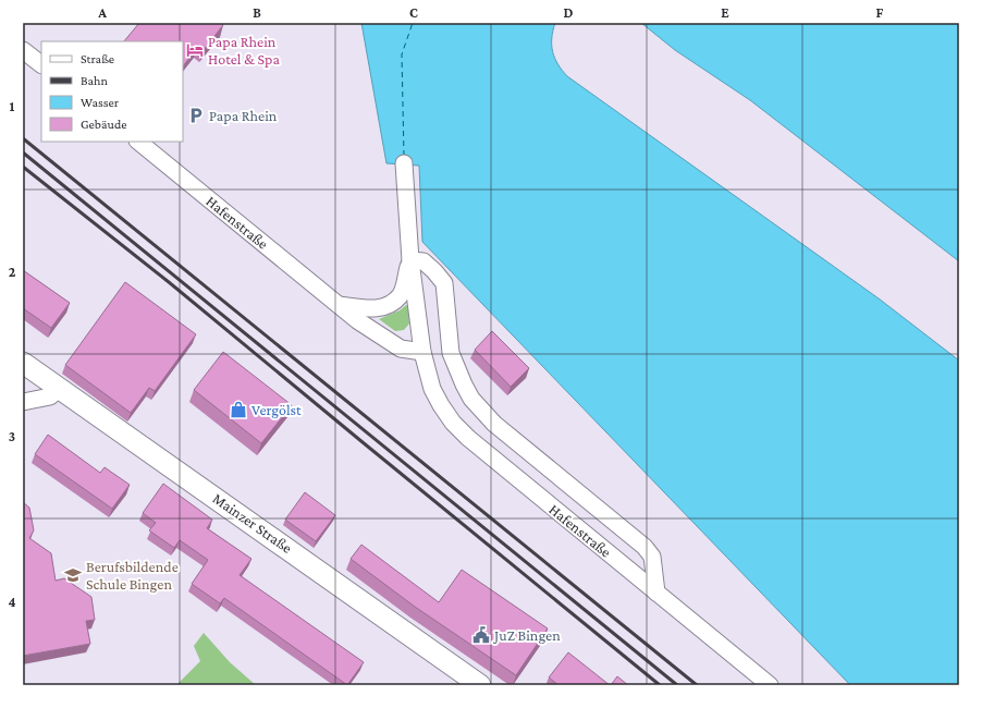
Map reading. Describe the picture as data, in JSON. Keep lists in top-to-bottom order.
{
  "streets": {
    "main road": ["Mainzer Straße"],
    "street": ["Hafenstraße"]
  },
  "places": {
    "hotel": ["Papa Rhein Hotel & Spa"],
    "parking": ["Papa Rhein"],
    "shop": ["Vergölst"],
    "school or university": ["Berufsbildende Schule Bingen"],
    "public building": ["JuZ Bingen"]
  },
  "legend": [
    "Straße",
    "Bahn",
    "Wasser",
    "Gebäude"
  ],
  "grid": {
    "columns": [
      "A",
      "B",
      "C",
      "D",
      "E",
      "F"
    ],
    "rows": [
      "1",
      "2",
      "3",
      "4"
    ]
  }
}
